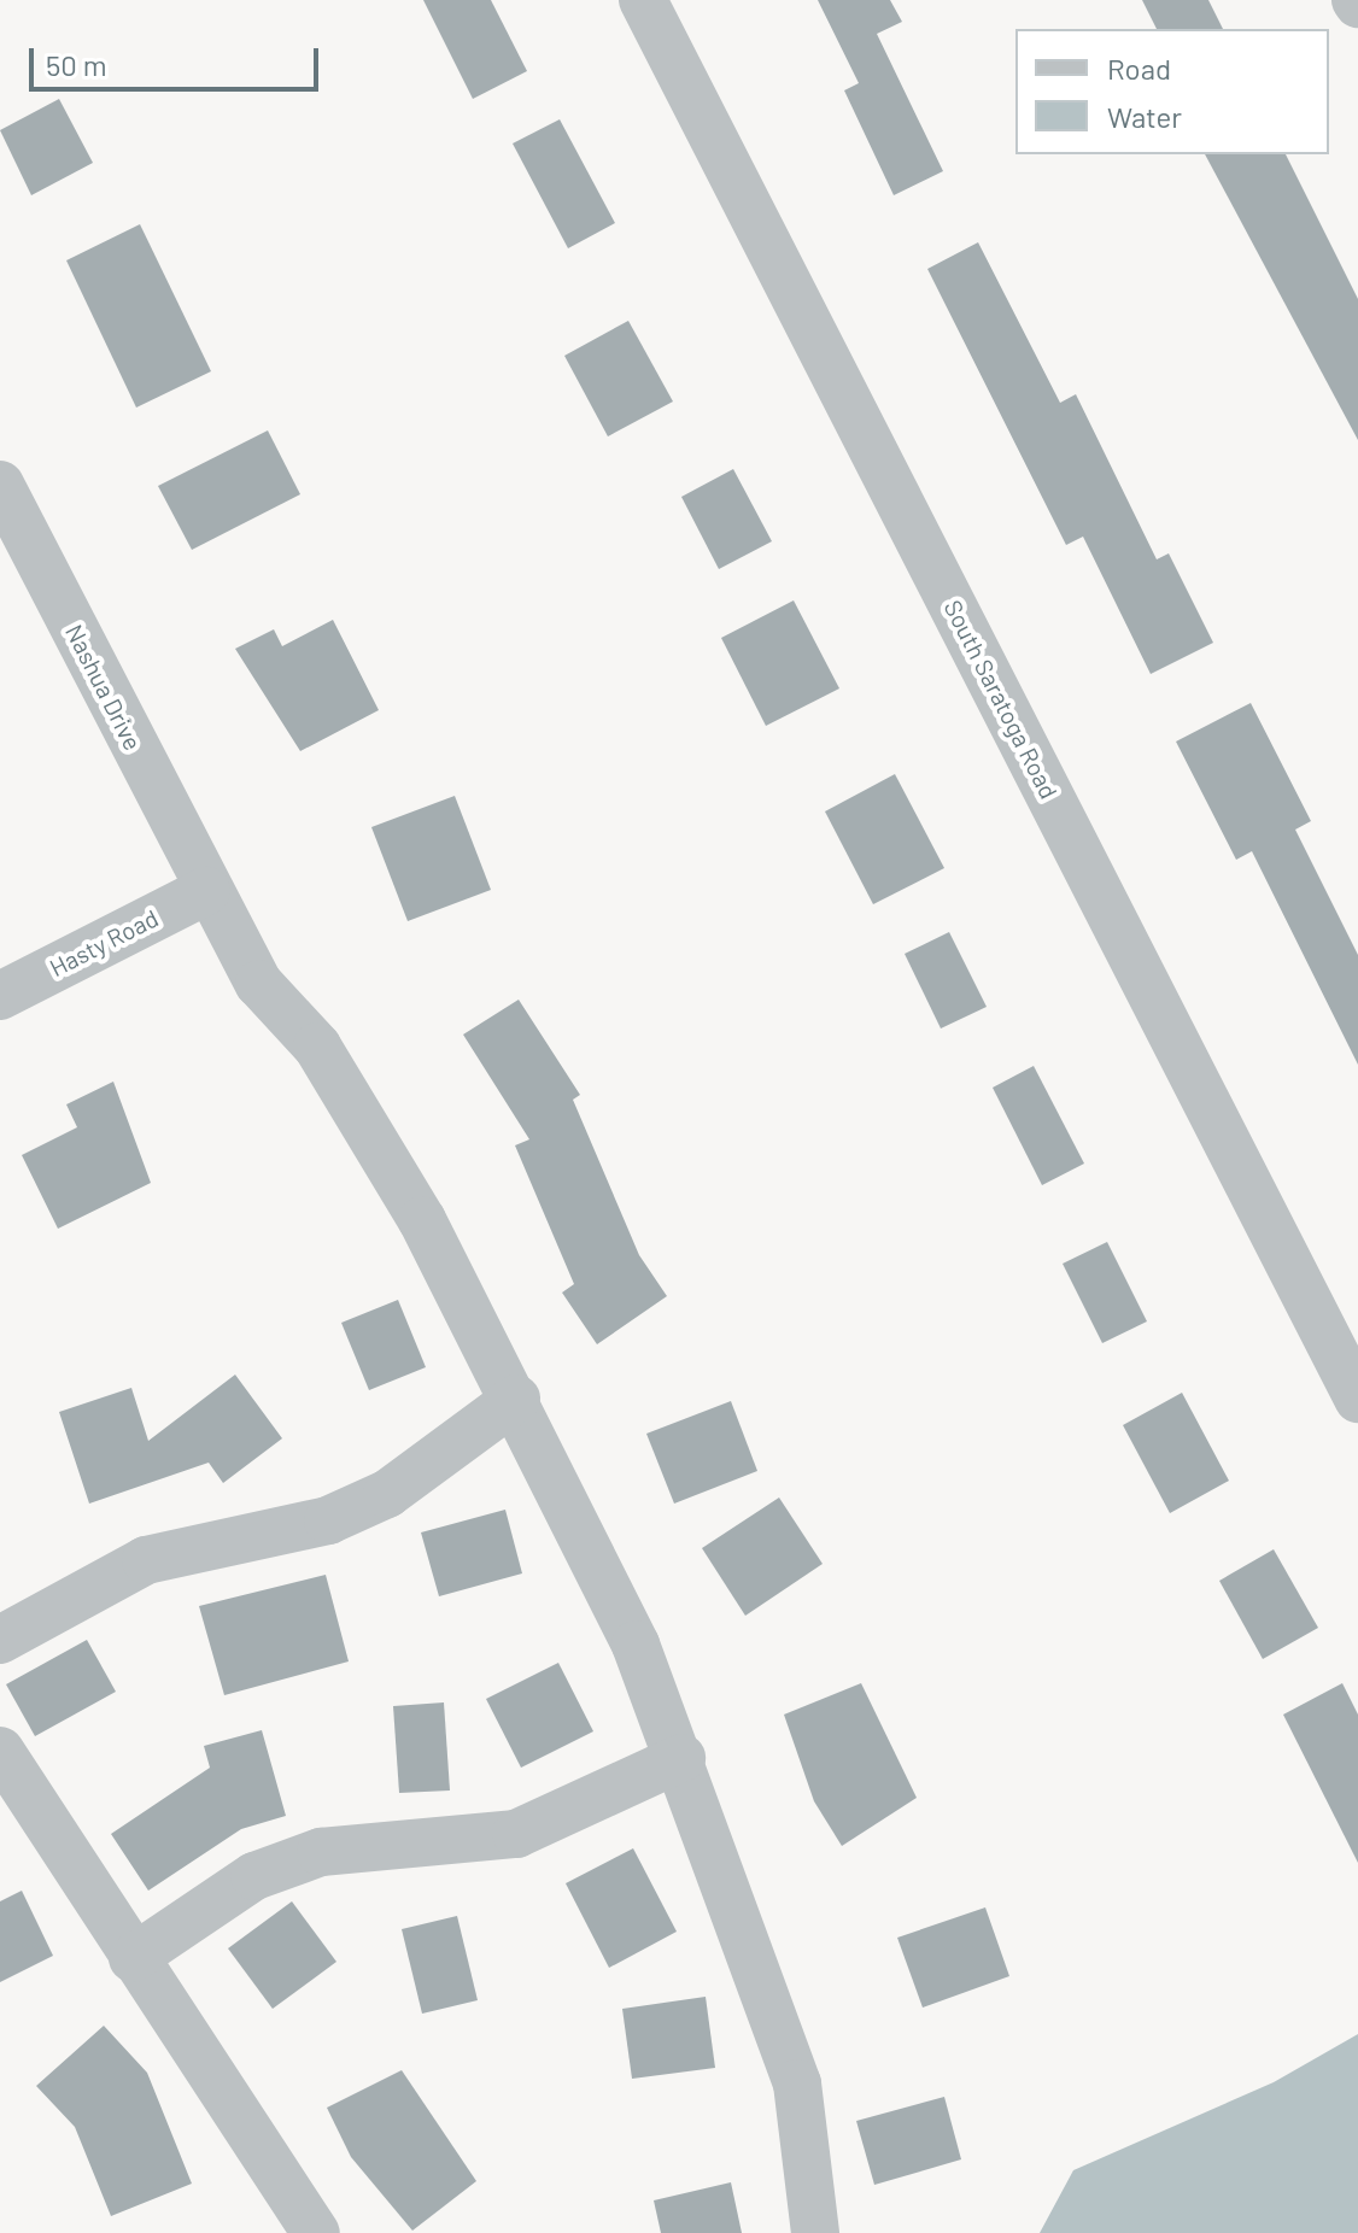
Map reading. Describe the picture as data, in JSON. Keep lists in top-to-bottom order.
{
  "streets": {
    "street": ["Nashua Drive", "South Saratoga Road", "Hasty Road"]
  },
  "crossings": [
    ["Nashua Drive", "Hasty Road"]
  ],
  "legend": ["Road", "Water"],
  "scale_bar": "50 m"
}
